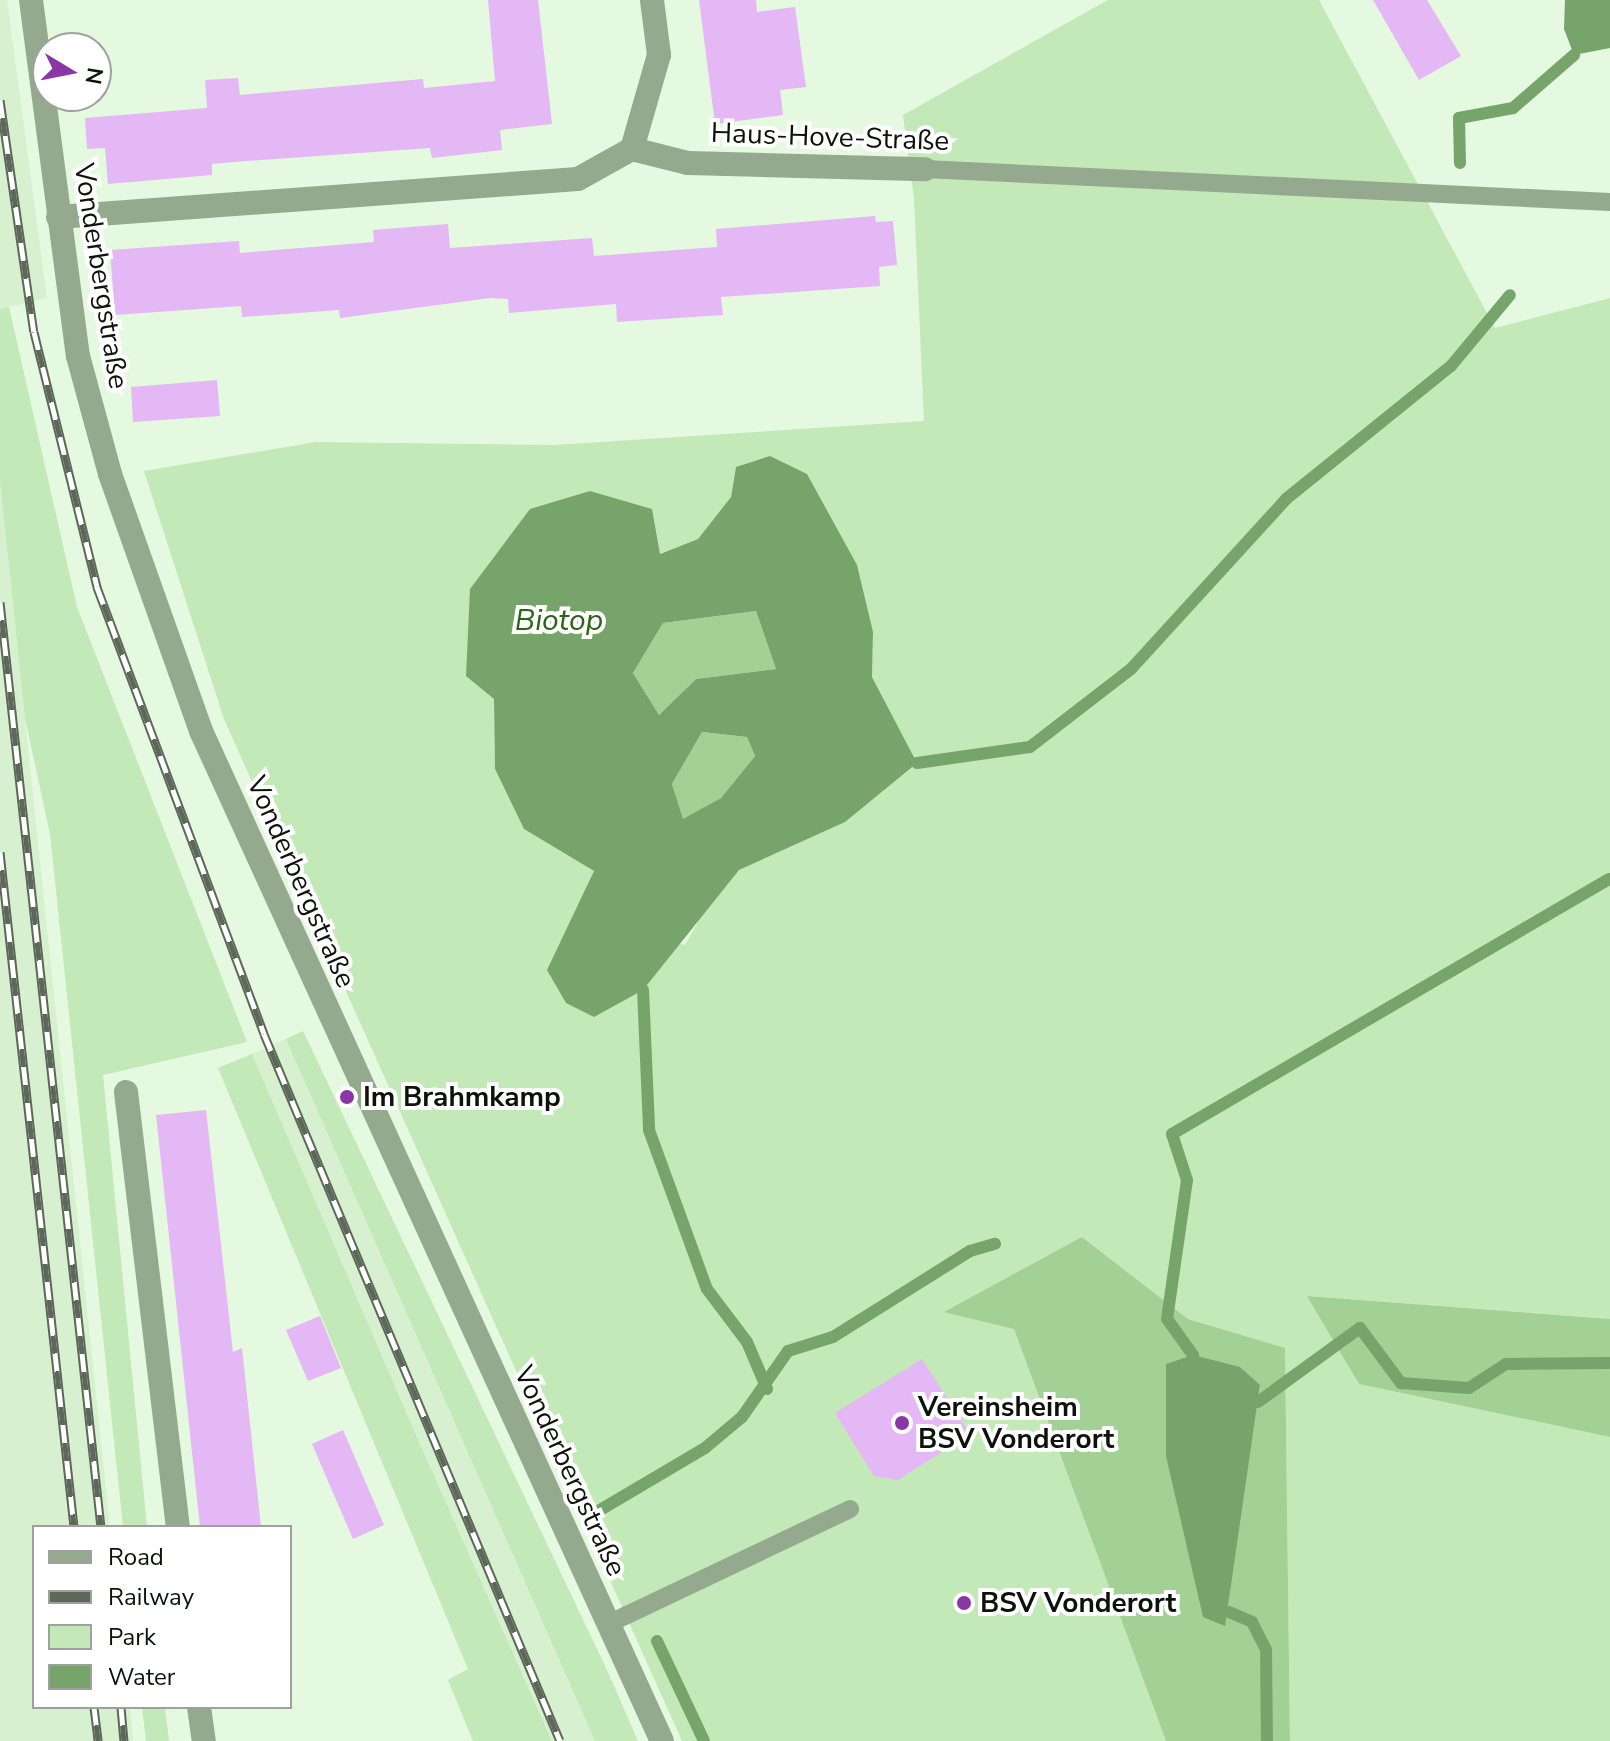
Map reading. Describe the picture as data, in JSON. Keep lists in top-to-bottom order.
{
  "streets": {
    "street": ["Haus-Hove-Straße", "Vonderbergstraße"]
  },
  "water": ["Biotop"],
  "places": ["Im Brahmkamp", "Vereinsheim BSV Vonderort", "BSV Vonderort"],
  "legend": [
    "Road",
    "Railway",
    "Park",
    "Water"
  ],
  "north": "right"
}
